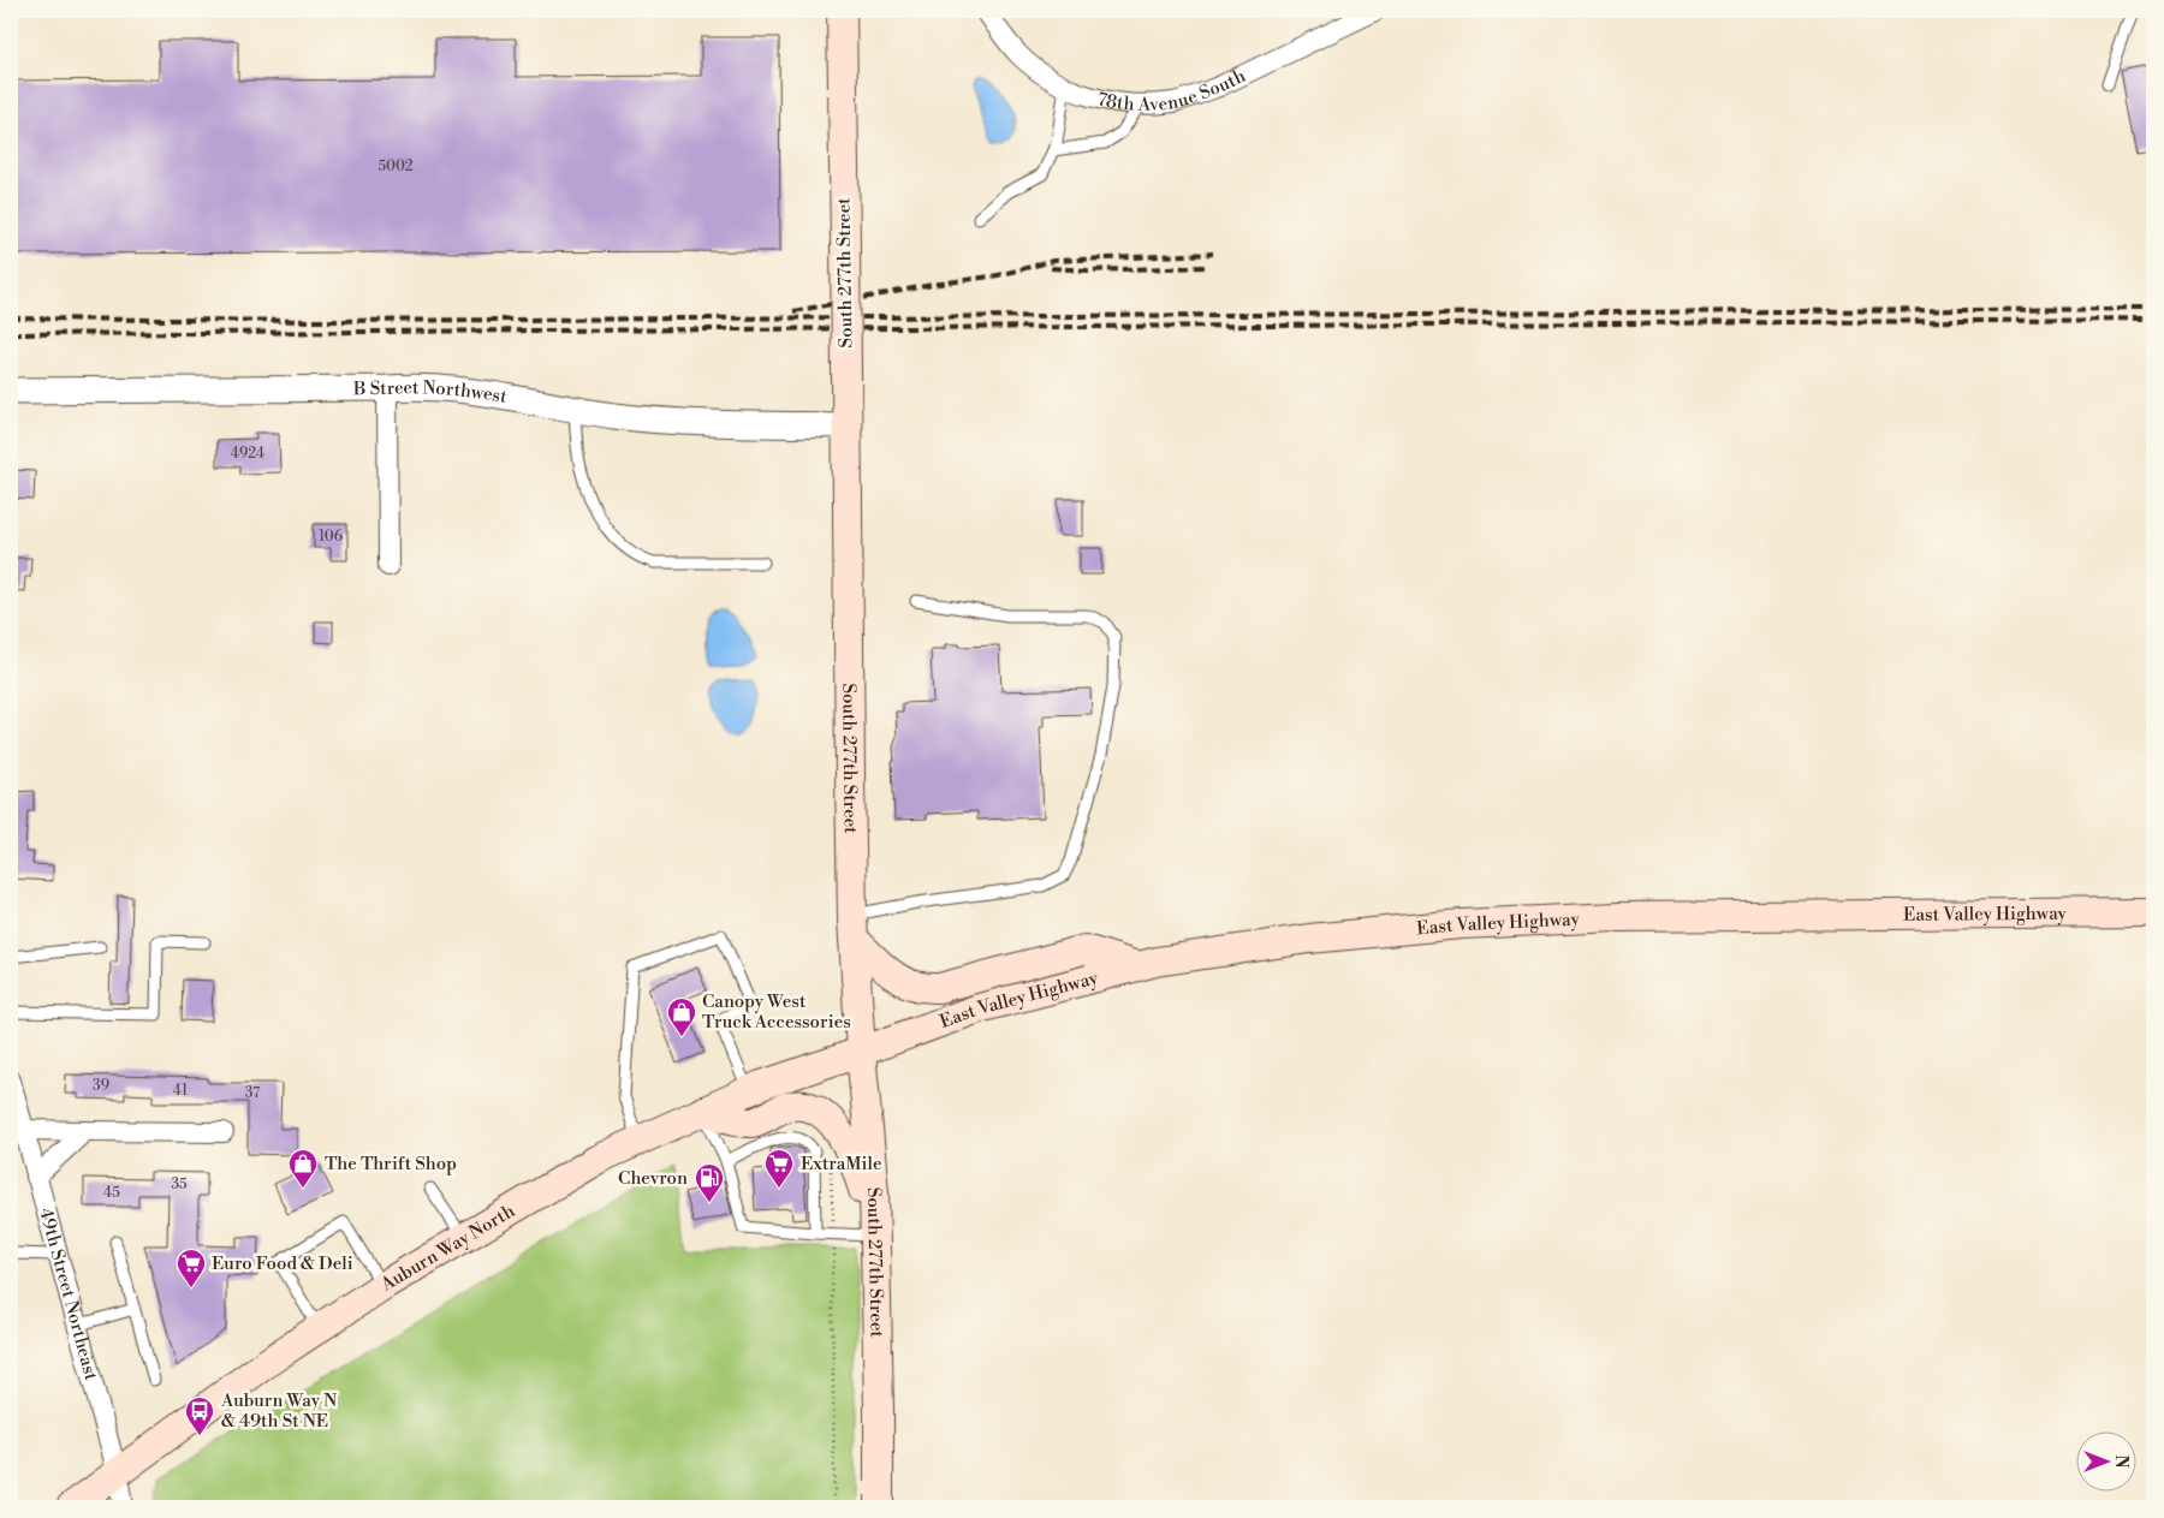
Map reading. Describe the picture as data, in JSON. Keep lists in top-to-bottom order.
{
  "streets": {
    "main road": ["South 277th Street", "East Valley Highway", "Auburn Way North"],
    "street": ["78th Avenue South", "B Street Northwest", "49th Street Northeast"]
  },
  "crossings": [
    ["South 277th Street", "B Street Northwest"],
    ["South 277th Street", "East Valley Highway"],
    ["South 277th Street", "Auburn Way North"],
    ["East Valley Highway", "Auburn Way North"],
    ["Auburn Way North", "49th Street Northeast"]
  ],
  "places": {
    "shop": ["Canopy West Truck Accessories", "The Thrift Shop"],
    "supermarket": ["ExtraMile", "Euro Food & Deli"],
    "fuel station": ["Chevron"],
    "bus stop": ["Auburn Way N & 49th St NE"]
  },
  "house_numbers": [
    "5002",
    "4924",
    "106",
    "39",
    "41",
    "37",
    "35",
    "45"
  ],
  "north": "right"
}
